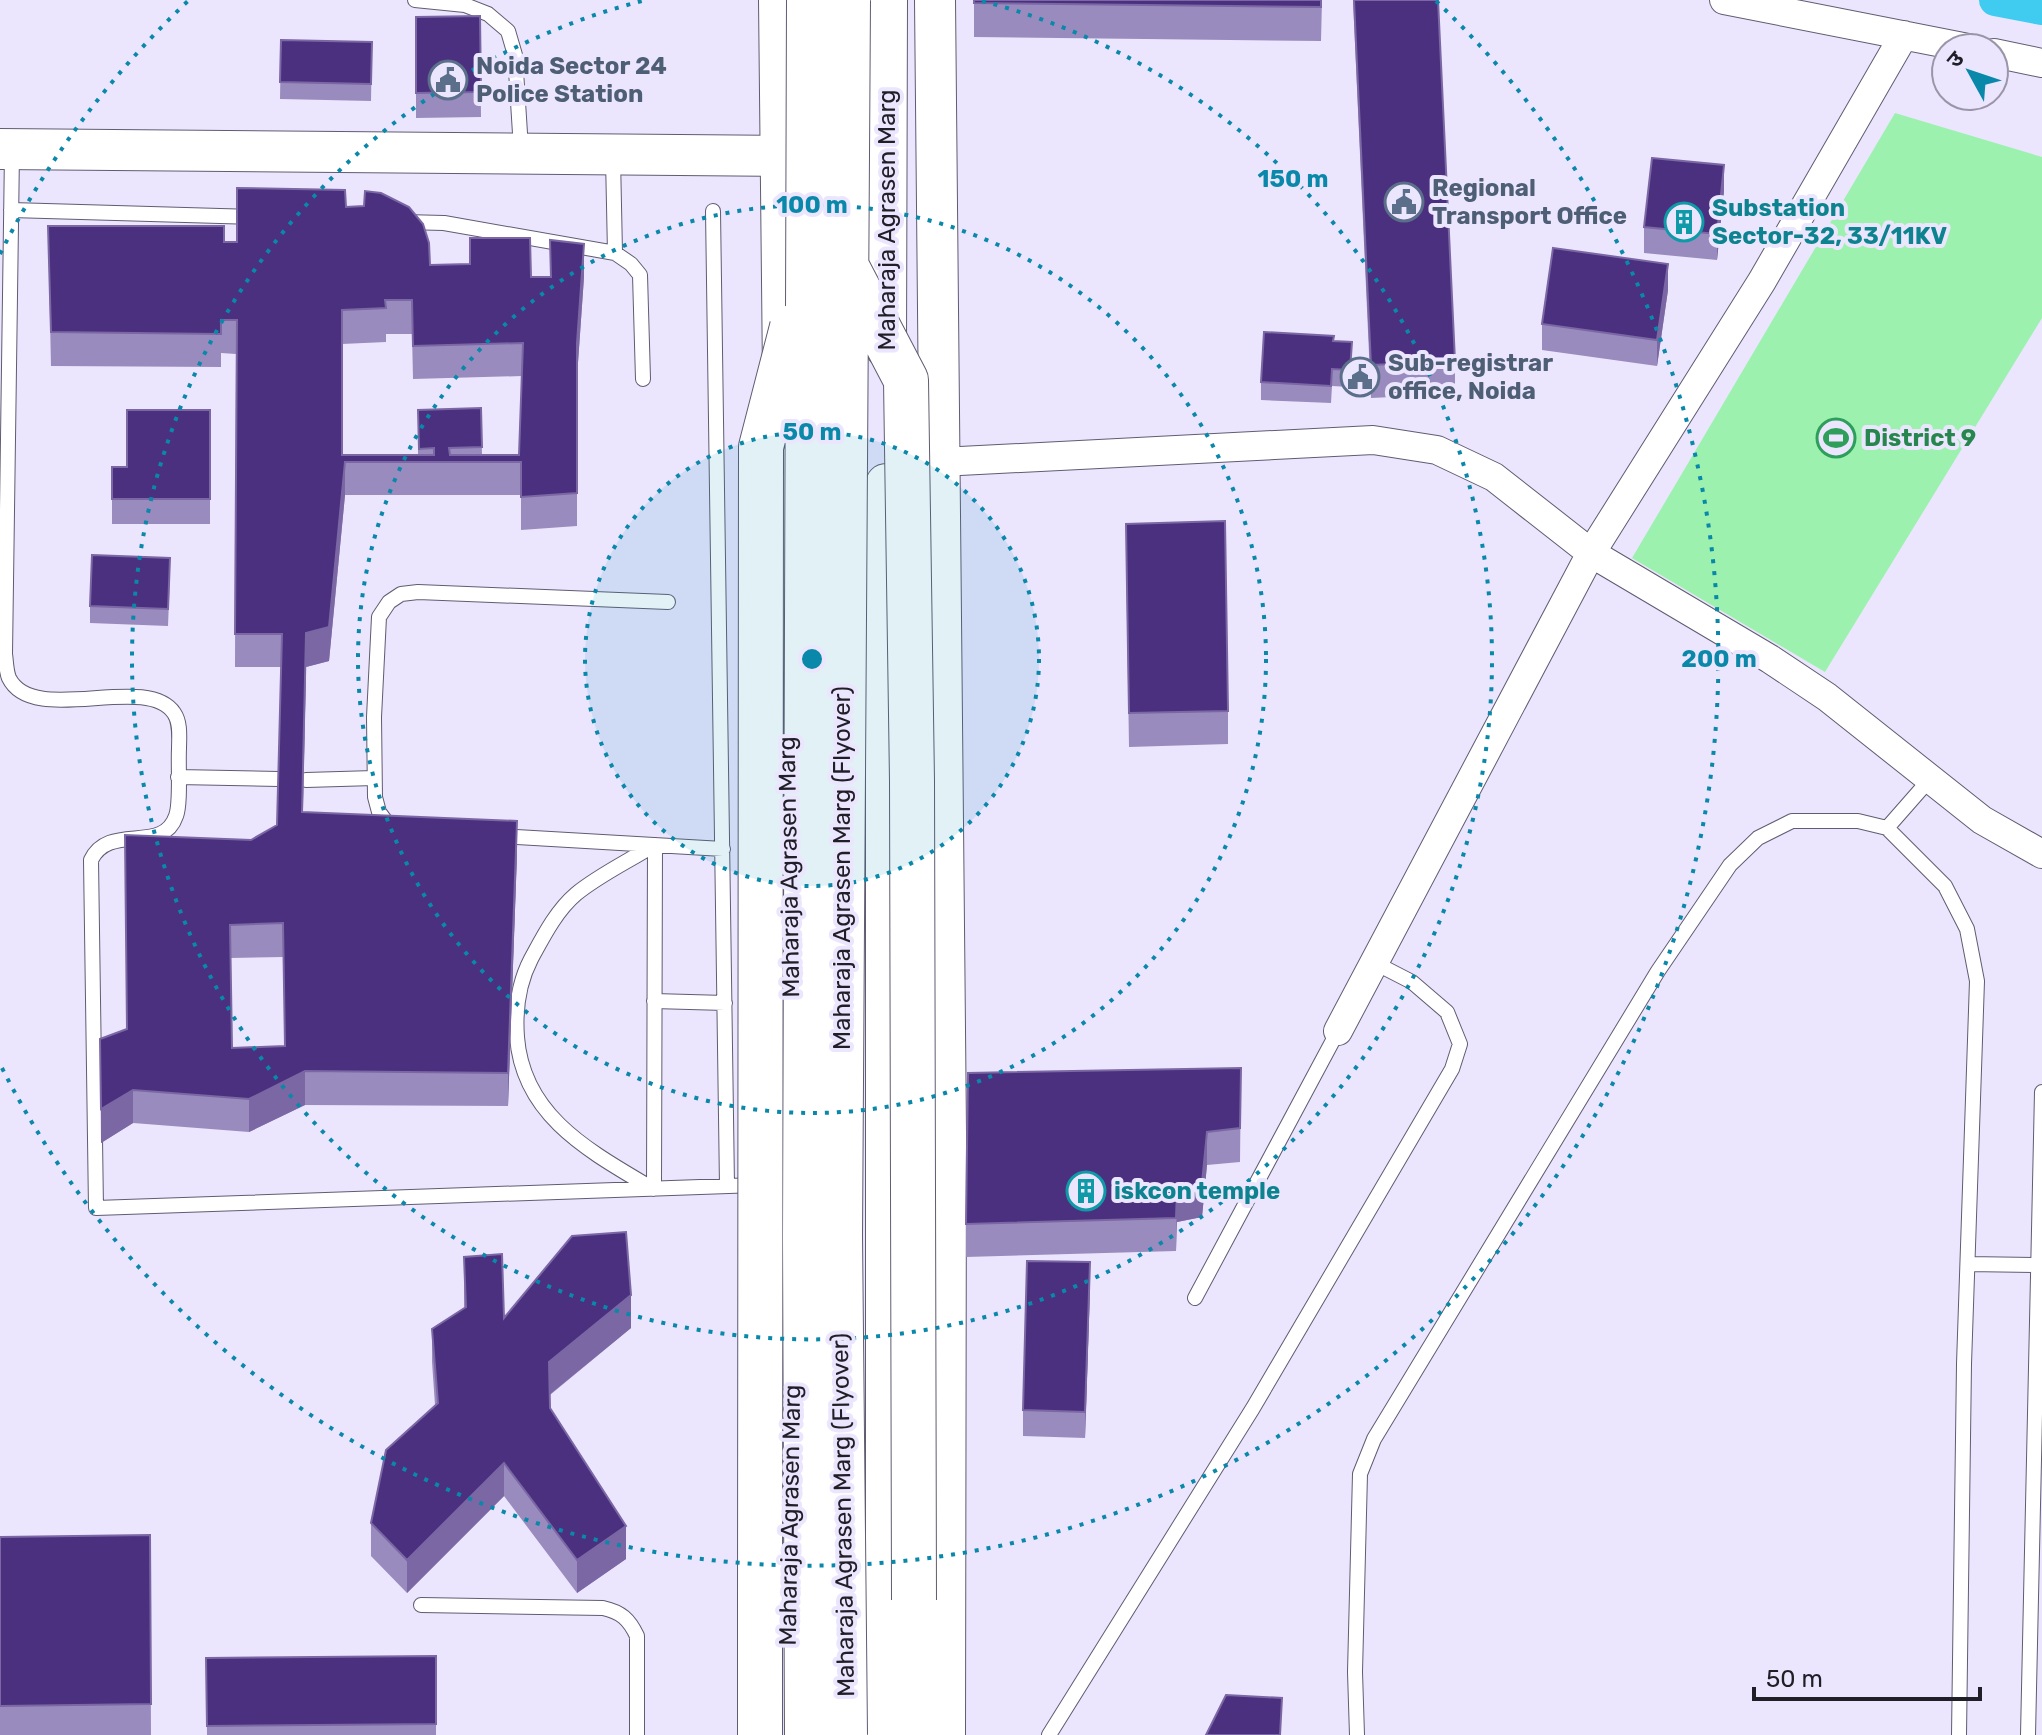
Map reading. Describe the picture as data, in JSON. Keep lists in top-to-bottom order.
{
  "streets": {
    "main road": ["Maharaja Agrasen Marg", "Maharaja Agrasen Marg (Flyover)"]
  },
  "places": {
    "public building": ["Noida Sector 24 Police Station", "Regional Transport Office", "Sub-registrar office, Noida"],
    "building": ["Substation Sector-32, 33/11KV", "iskcon temple"],
    "sports": ["District 9"]
  },
  "scale_bar": "50 m",
  "north": "top left",
  "rings": [
    "150 m",
    "100 m",
    "50 m",
    "200 m"
  ]
}
